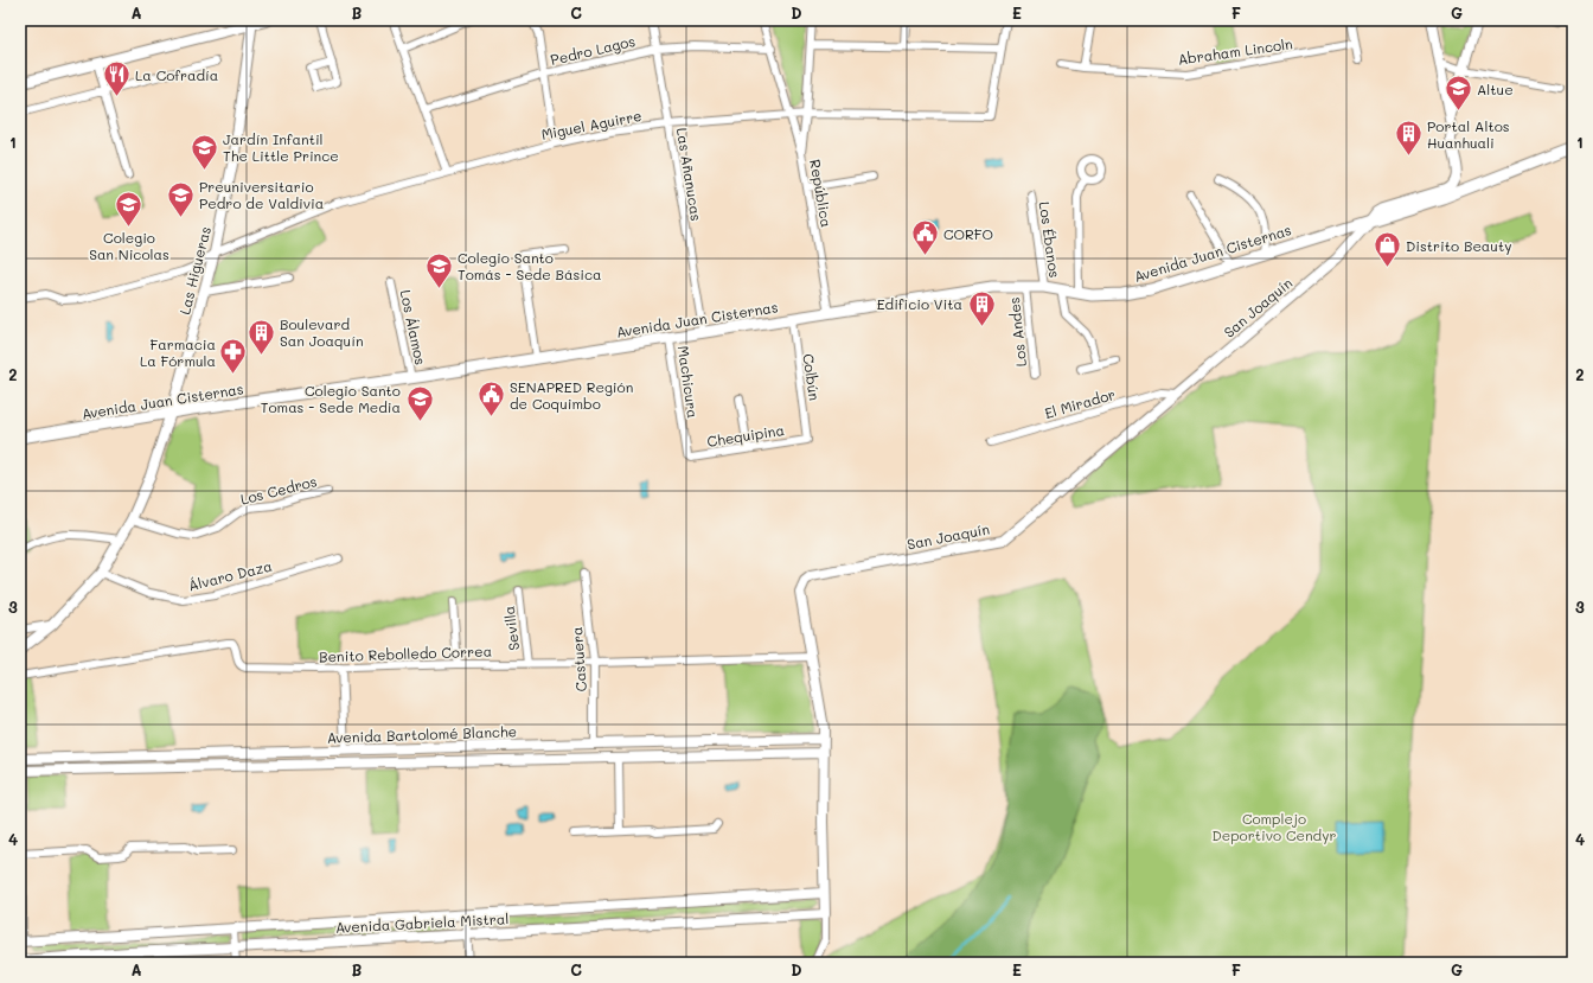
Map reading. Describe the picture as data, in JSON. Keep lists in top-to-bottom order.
{
  "streets": {
    "main road": [
      "Avenida Juan Cisternas",
      "Las Higueras",
      "San Joaquín",
      "Avenida Bartolomé Blanche",
      "Avenida Gabriela Mistral"
    ],
    "street": [
      "Pedro Lagos",
      "Abraham Lincoln",
      "Miguel Aguirre",
      "Las Añanucas",
      "República",
      "Los Ébanos",
      "Los Álamos",
      "Los Andes",
      "Colbún",
      "Machicura",
      "El Mirador",
      "Chequipina",
      "Los Cedros",
      "Álvaro Daza",
      "Sevilla",
      "Benito Rebolledo Correa",
      "Castuera"
    ]
  },
  "crossings": [
    ["Pedro Lagos", "Las Añanucas"],
    ["Miguel Aguirre", "Las Añanucas"],
    ["Miguel Aguirre", "República"],
    ["Miguel Aguirre", "Las Higueras"],
    ["Las Añanucas", "Avenida Juan Cisternas"],
    ["República", "Avenida Juan Cisternas"],
    ["Los Ébanos", "Avenida Juan Cisternas"],
    ["Avenida Juan Cisternas", "Las Higueras"],
    ["Avenida Juan Cisternas", "San Joaquín"],
    ["Avenida Juan Cisternas", "Los Álamos"],
    ["Avenida Juan Cisternas", "Los Andes"],
    ["Avenida Juan Cisternas", "Colbún"],
    ["Avenida Juan Cisternas", "Machicura"],
    ["Las Higueras", "Los Cedros"],
    ["Las Higueras", "Álvaro Daza"],
    ["San Joaquín", "El Mirador"],
    ["San Joaquín", "Benito Rebolledo Correa"],
    ["San Joaquín", "Avenida Bartolomé Blanche"],
    ["San Joaquín", "Avenida Gabriela Mistral"],
    ["Colbún", "Chequipina"],
    ["Machicura", "Chequipina"],
    ["Sevilla", "Benito Rebolledo Correa"],
    ["Benito Rebolledo Correa", "Castuera"],
    ["Castuera", "Avenida Bartolomé Blanche"]
  ],
  "parks": ["Complejo Deportivo Cendyr"],
  "places": {
    "restaurant": ["La Cofradía"],
    "school or university": [
      "Altue",
      "Jardín Infantil The Little Prince",
      "Preuniversitario Pedro de Valdivia",
      "Colegio San Nicolas",
      "Colegio Santo Tomás - Sede Básica",
      "Colegio Santo Tomas - Sede Media"
    ],
    "building": ["Portal Altos Huanhuali", "Edificio Vita", "Boulevard San Joaquín"],
    "public building": ["CORFO", "SENAPRED Región de Coquimbo"],
    "shop": ["Distrito Beauty"],
    "pharmacy": ["Farmacia La Fórmula"]
  },
  "grid": {
    "columns": [
      "A",
      "B",
      "C",
      "D",
      "E",
      "F",
      "G"
    ],
    "rows": [
      "1",
      "2",
      "3",
      "4"
    ]
  }
}
